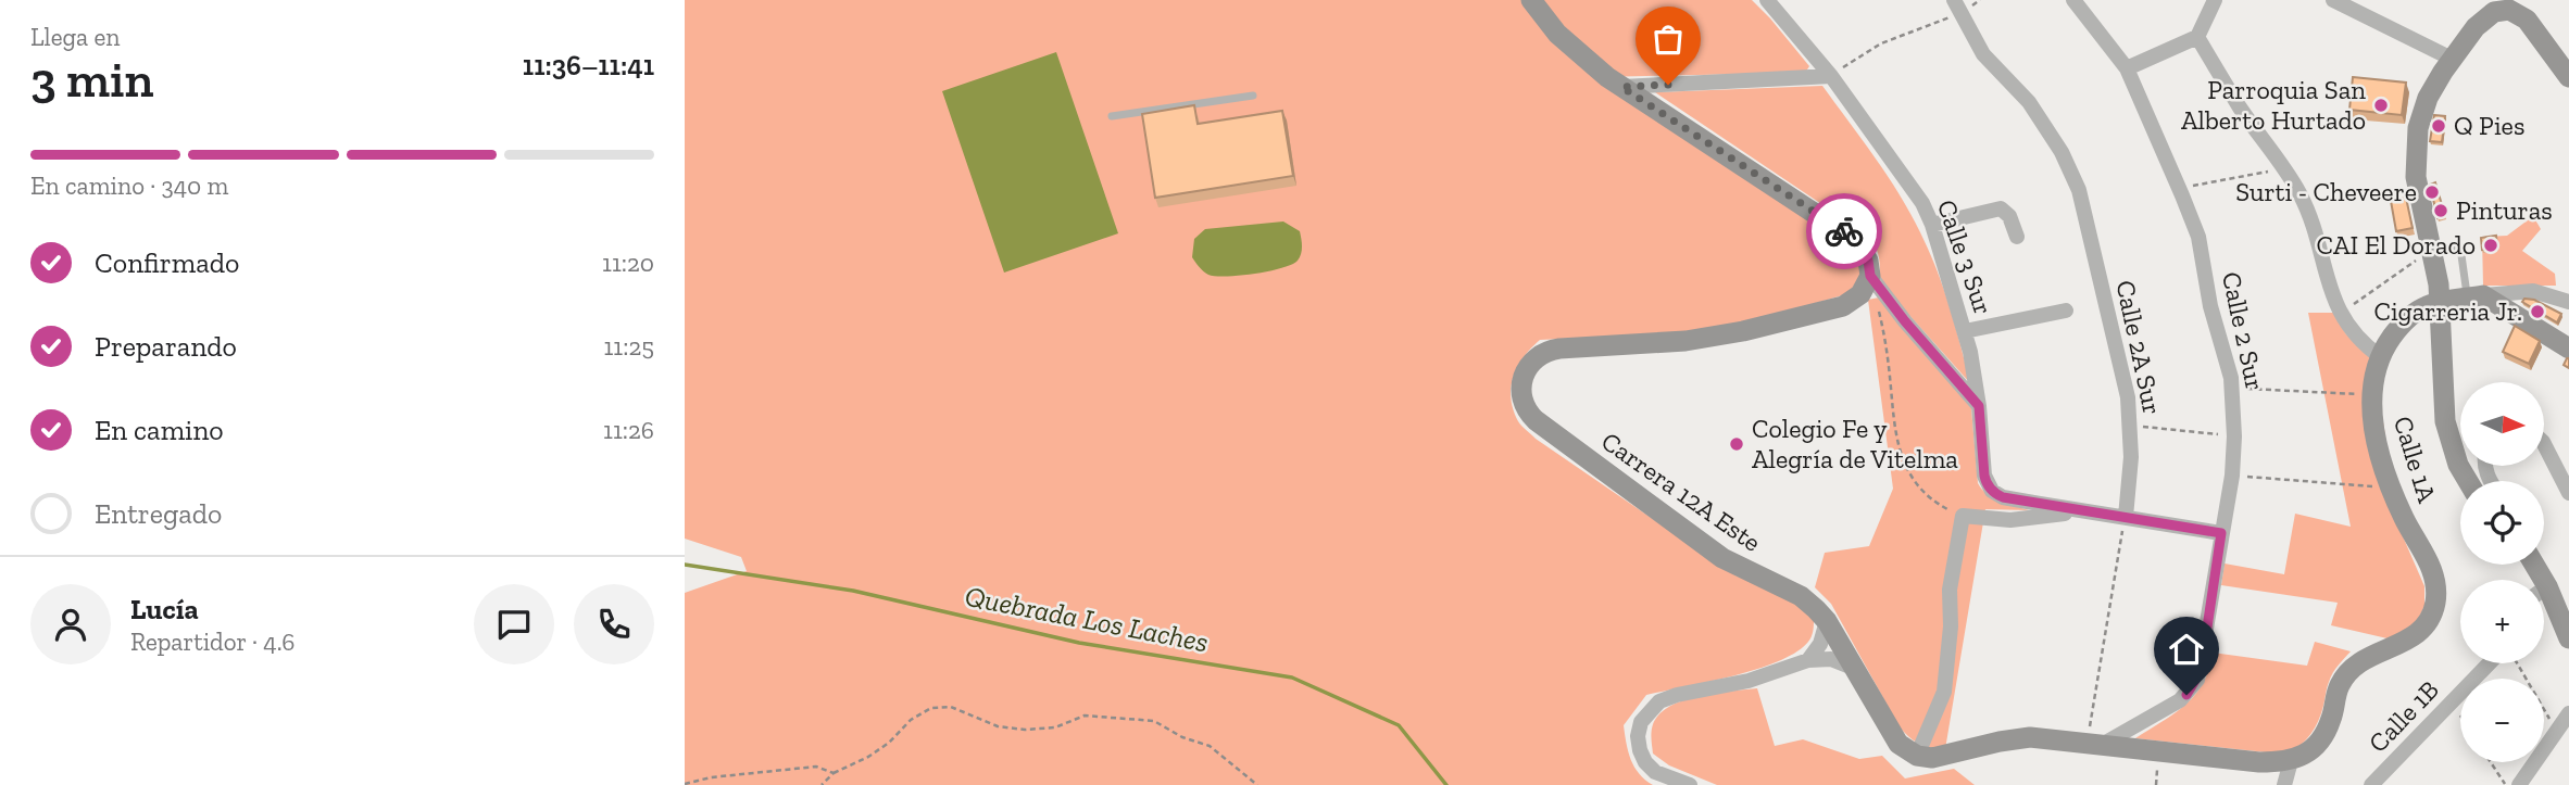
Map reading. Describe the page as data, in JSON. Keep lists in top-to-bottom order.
{
  "streets": {
    "street": [
      "Calle 3 Sur",
      "Calle 2 Sur",
      "Calle 2A Sur",
      "Calle 1A",
      "Carrera 12A Este",
      "Calle 1B"
    ]
  },
  "water": ["Quebrada Los Laches"],
  "places": [
    "Parroquia San Alberto Hurtado",
    "Q Pies",
    "Surti - Cheveere",
    "Pinturas",
    "CAI El Dorado",
    "Cigarreria Jr.",
    "Colegio Fe y Alegría de Vitelma"
  ],
  "north": "right",
  "page": {
    "heading": ["3 min", "Llega en", "11:36–11:41"],
    "panel": ["Lucía", "Repartidor · 4.6"],
    "bar": "En camino · 340 m",
    "list": [
      ["Confirmado", "11:20"],
      ["Preparando", "11:25"],
      ["En camino", "11:26"],
      "Entregado"
    ],
    "map_buttons": ["+", "−"]
  }
}
